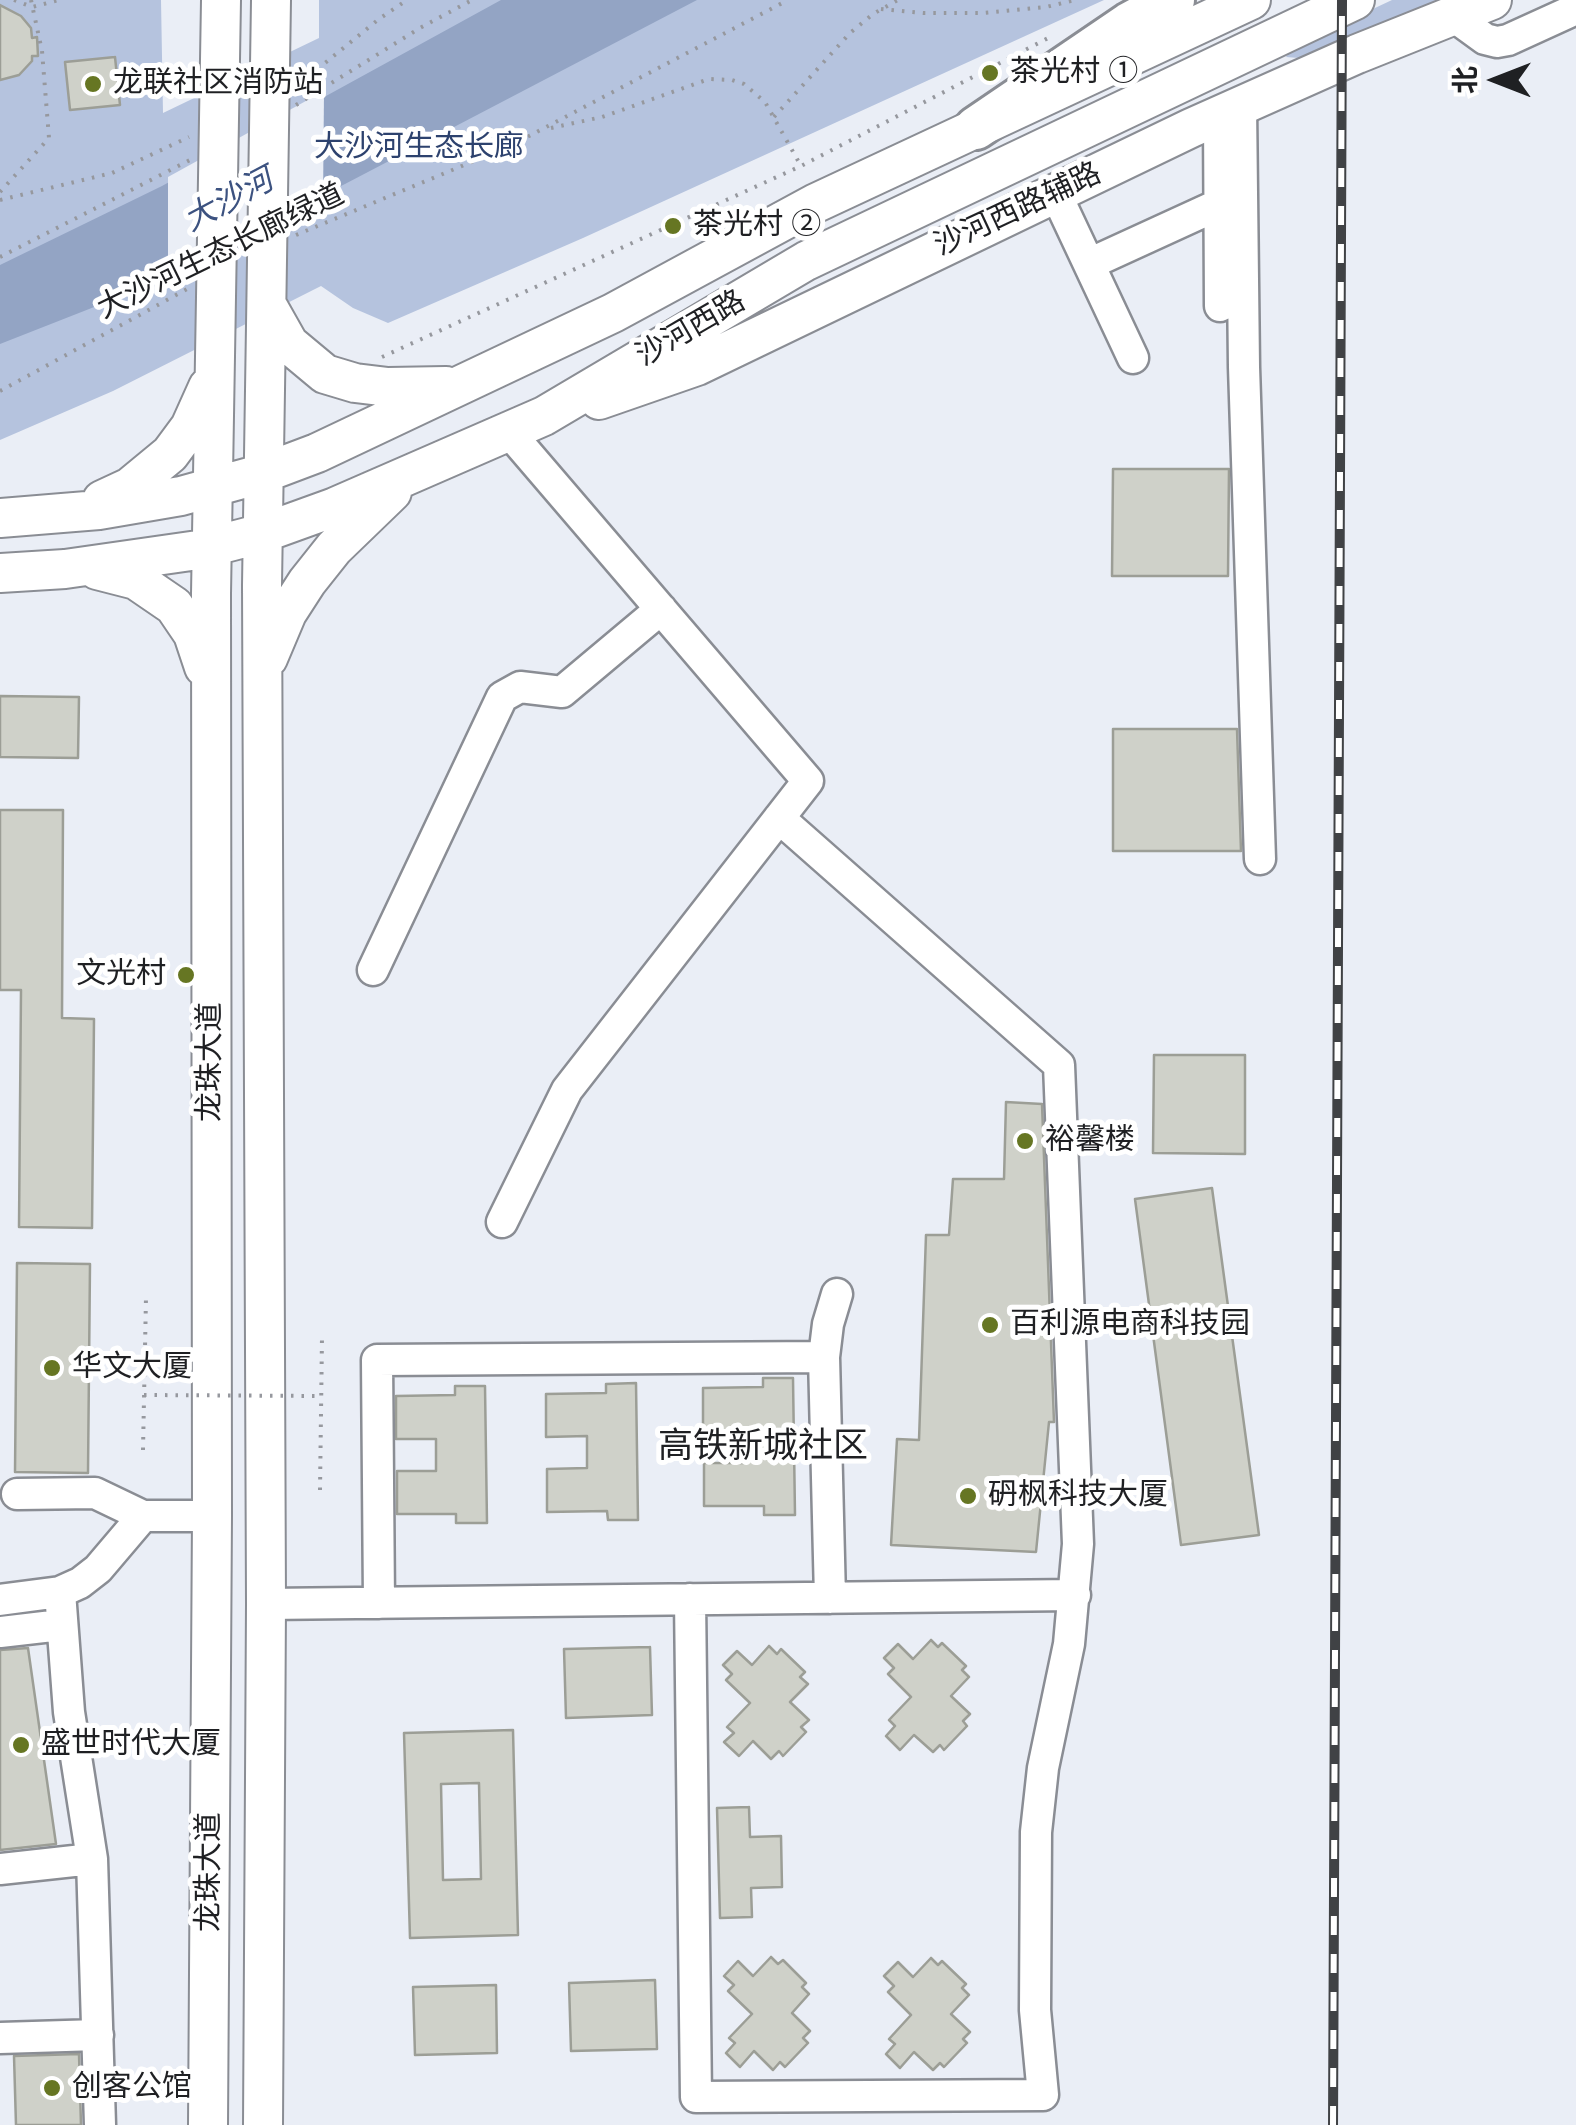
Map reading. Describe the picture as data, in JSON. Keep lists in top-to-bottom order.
{
  "streets": {
    "main road": ["沙河西路辅路", "沙河西路", "龙珠大道"],
    "path": ["大沙河生态长廊绿道"]
  },
  "crossings": [
    ["沙河西路辅路", "沙河西路"],
    ["沙河西路", "龙珠大道"]
  ],
  "districts": ["高铁新城社区"],
  "water": ["大沙河"],
  "parks": ["大沙河生态长廊"],
  "places": [
    "茶光村 ①",
    "龙联社区消防站",
    "茶光村 ②",
    "文光村",
    "裕馨楼",
    "百利源电商科技园",
    "华文大厦",
    "砃枫科技大厦",
    "盛世时代大厦",
    "创客公馆"
  ],
  "north": "left"
}
